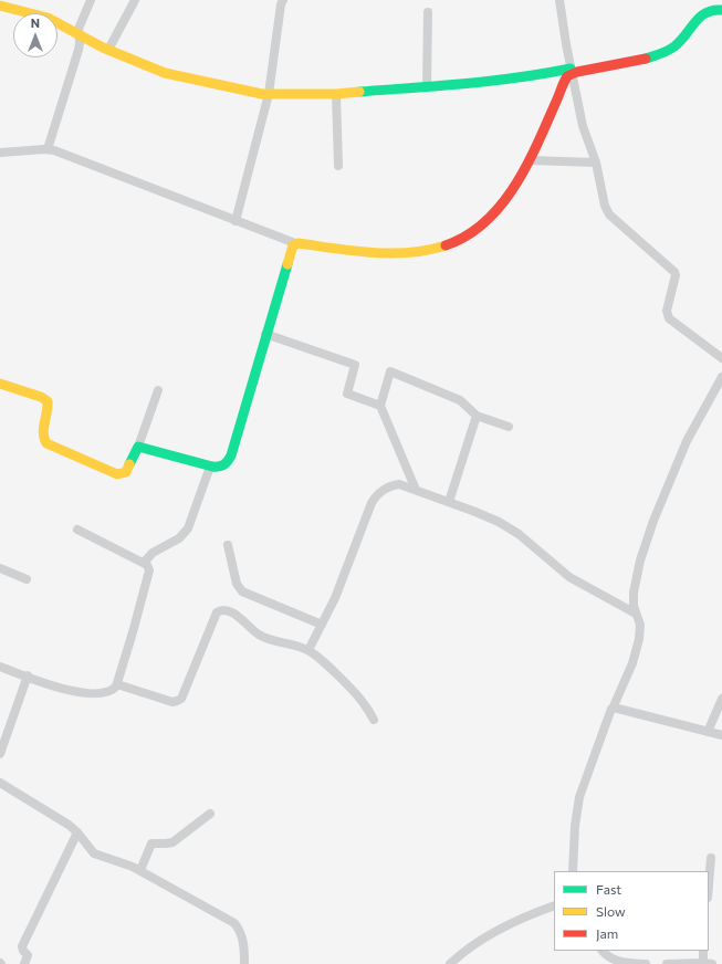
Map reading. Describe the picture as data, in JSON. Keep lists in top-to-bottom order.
{
  "legend": ["Fast", "Slow", "Jam"],
  "north": "top"
}
